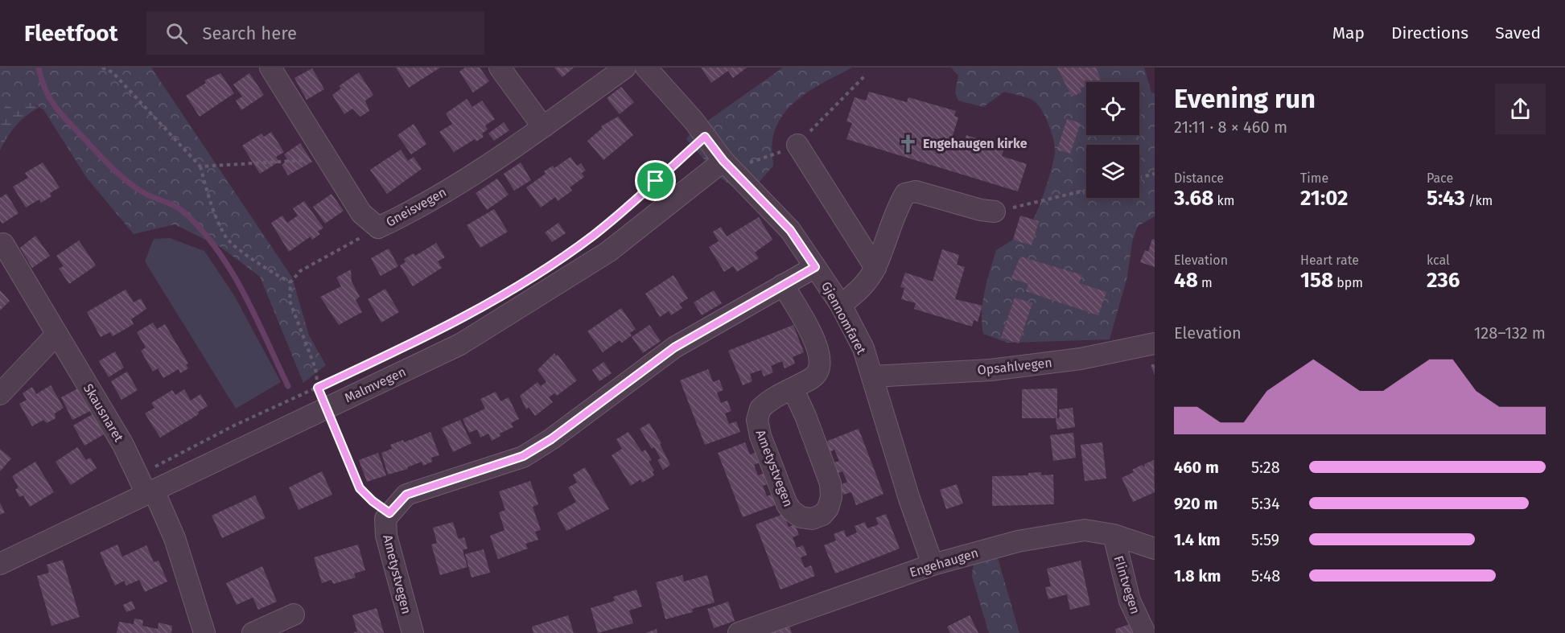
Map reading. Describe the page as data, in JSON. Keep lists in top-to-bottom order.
{
  "streets": {
    "street": [
      "Gneisvegen",
      "Gjennomfaret",
      "Opsahlvegen",
      "Malmvegen",
      "Skausnaret",
      "Ametystvegen",
      "Engehaugen",
      "Flintvegen"
    ]
  },
  "crossings": [
    ["Gjennomfaret", "Opsahlvegen"],
    ["Gjennomfaret", "Malmvegen"],
    ["Gjennomfaret", "Engehaugen"],
    ["Malmvegen", "Skausnaret"],
    ["Engehaugen", "Flintvegen"]
  ],
  "places": {
    "church": ["Engehaugen kirke"]
  },
  "page": {
    "header": "Fleetfoot",
    "search": "Search here",
    "nav": ["Map", "Directions", "Saved"],
    "heading": ["Evening run", "21:11 · 8 × 460 m"],
    "stats": [
      ["Distance", "3.68 km"],
      ["Time", "21:02"],
      ["Pace", "5:43 /km"],
      ["Elevation", "48 m"],
      ["Heart rate", "158 bpm"],
      ["kcal", "236"]
    ],
    "chart": ["Elevation", "128–132 m"],
    "list": [
      {
        "name": "460 m",
        "note": "5:28"
      },
      {
        "name": "920 m",
        "note": "5:34"
      },
      {
        "name": "1.4 km",
        "note": "5:59"
      },
      {
        "name": "1.8 km",
        "note": "5:48"
      }
    ]
  }
}
